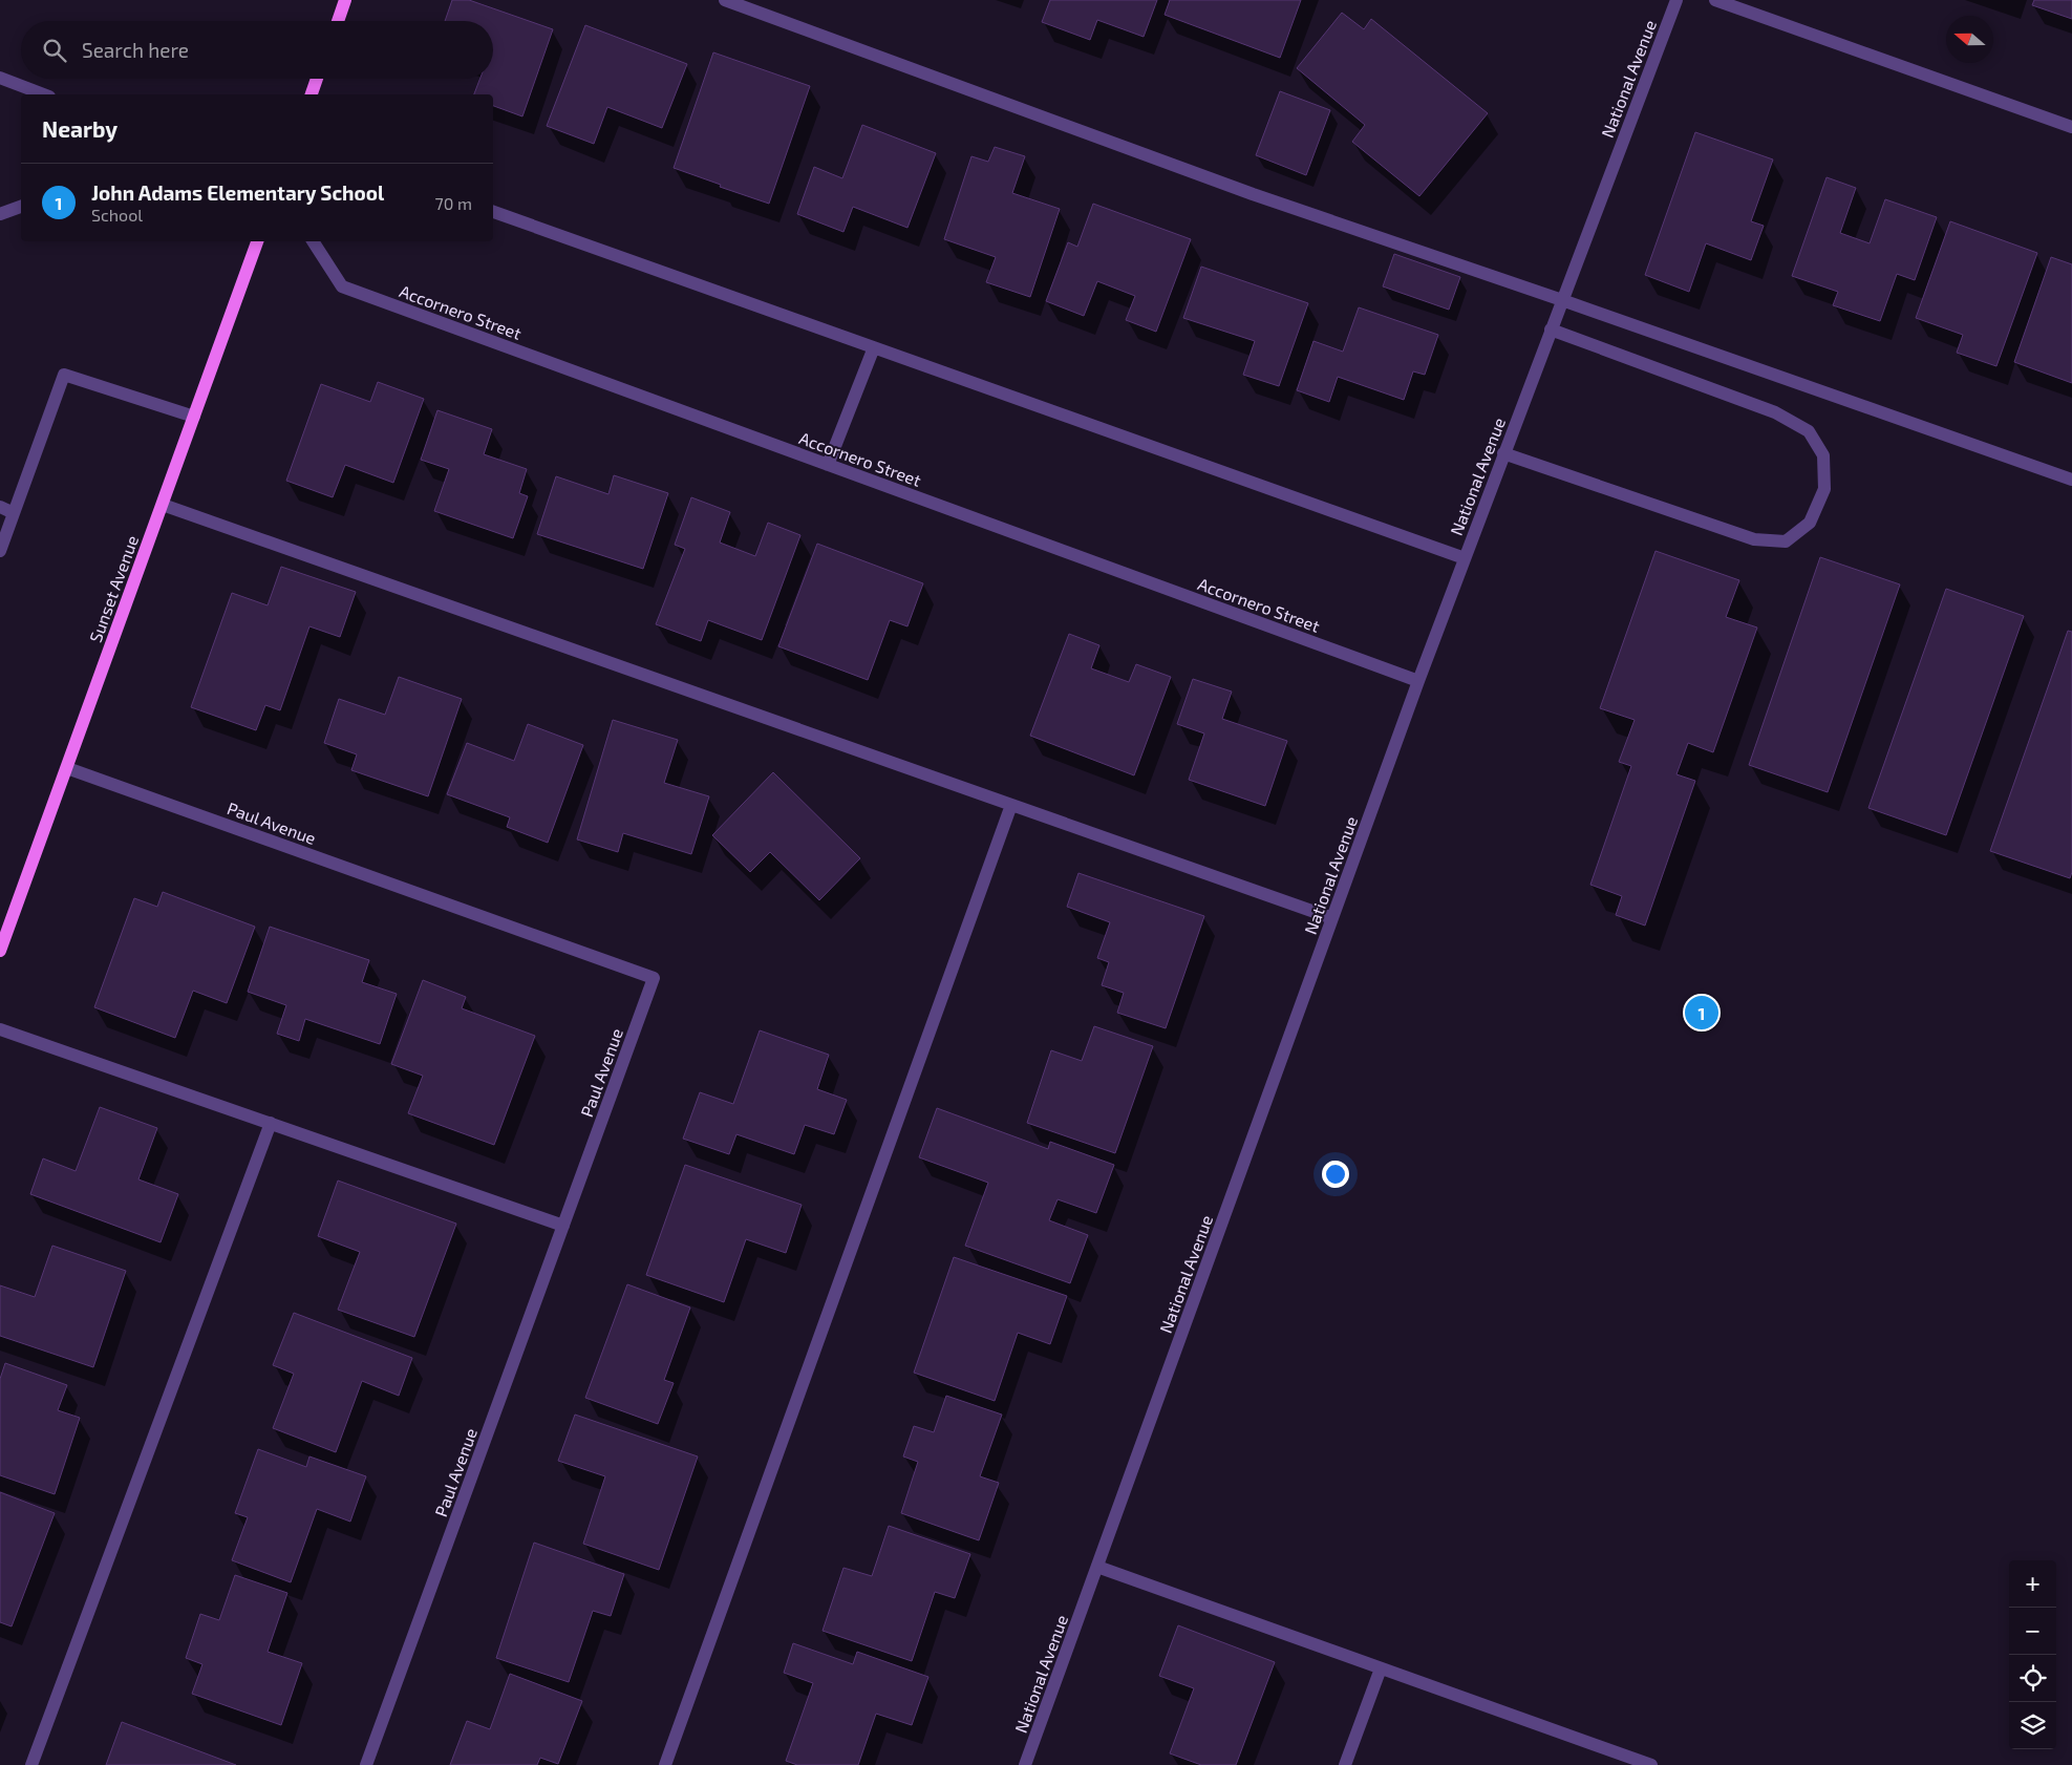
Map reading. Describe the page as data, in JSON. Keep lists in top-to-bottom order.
{
  "streets": {
    "main road": ["Sunset Avenue"],
    "street": ["National Avenue", "Accornero Street", "Paul Avenue"]
  },
  "crossings": [
    ["National Avenue", "Accornero Street"],
    ["Sunset Avenue", "Paul Avenue"]
  ],
  "north": "left",
  "page": {
    "search": "Search here",
    "heading": "Nearby",
    "list": [
      {
        "mark": "1",
        "name": "John Adams Elementary School",
        "note": "School",
        "value": "70 m"
      }
    ],
    "pins": "1",
    "map_buttons": ["+", "−"]
  }
}
